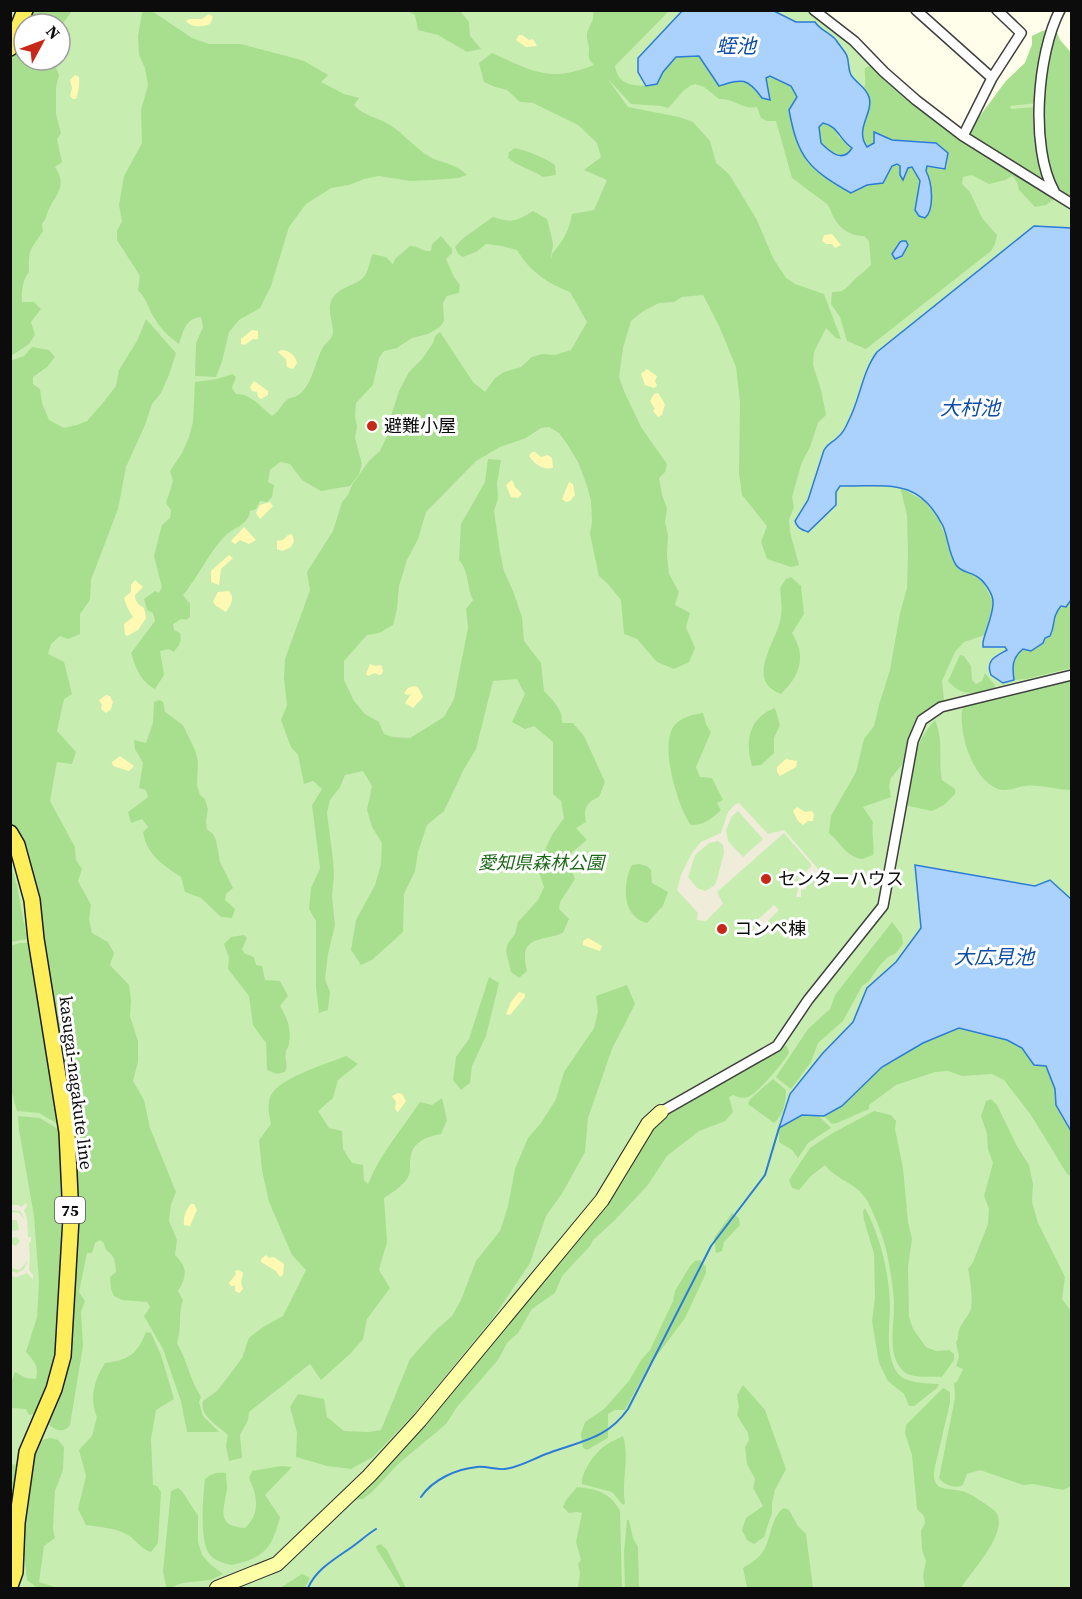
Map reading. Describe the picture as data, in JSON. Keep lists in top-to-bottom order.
{
  "streets": {
    "main road": ["kasugai-nagakute line", "75"]
  },
  "water": ["蛭池", "大村池", "大広見池"],
  "parks": ["愛知県森林公園"],
  "places": ["避難小屋", "センターハウス", "コンペ棟"],
  "north": "top right"
}
